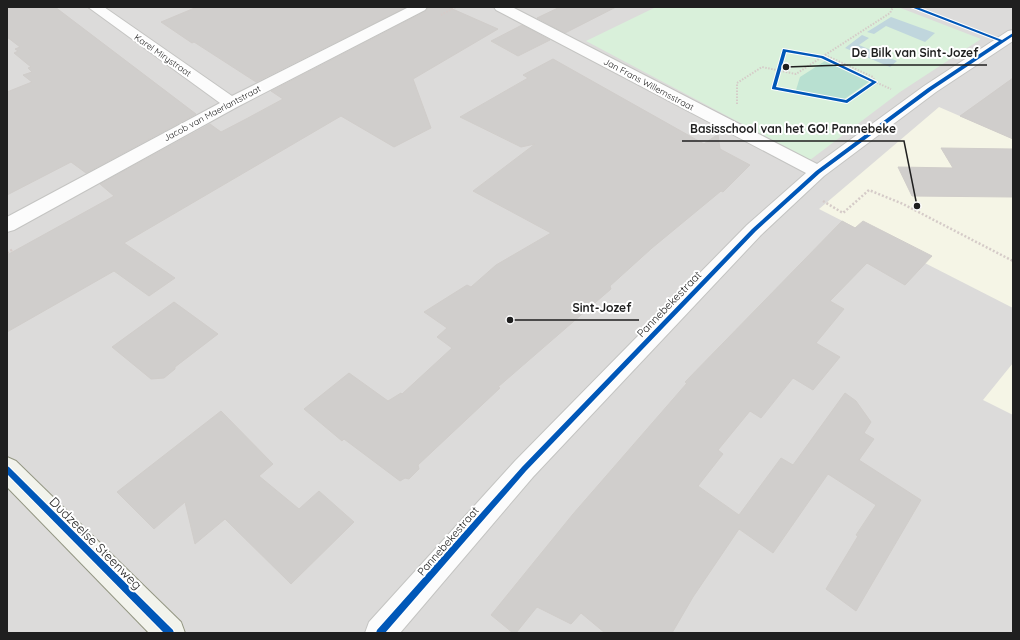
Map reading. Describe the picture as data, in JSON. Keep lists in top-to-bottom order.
{
  "streets": {
    "main road": ["Dudzeelse Steenweg"],
    "street": [
      "Karel Mirystraat",
      "Jan Frans Willemsstraat",
      "Jacob van Maerlantstraat",
      "Pannebekestraat"
    ]
  },
  "crossings": [
    ["Karel Mirystraat", "Jacob van Maerlantstraat"],
    ["Jan Frans Willemsstraat", "Pannebekestraat"]
  ],
  "places": ["De Bilk van Sint-Jozef", "Basisschool van het GO! Pannebeke", "Sint-Jozef"]
}
